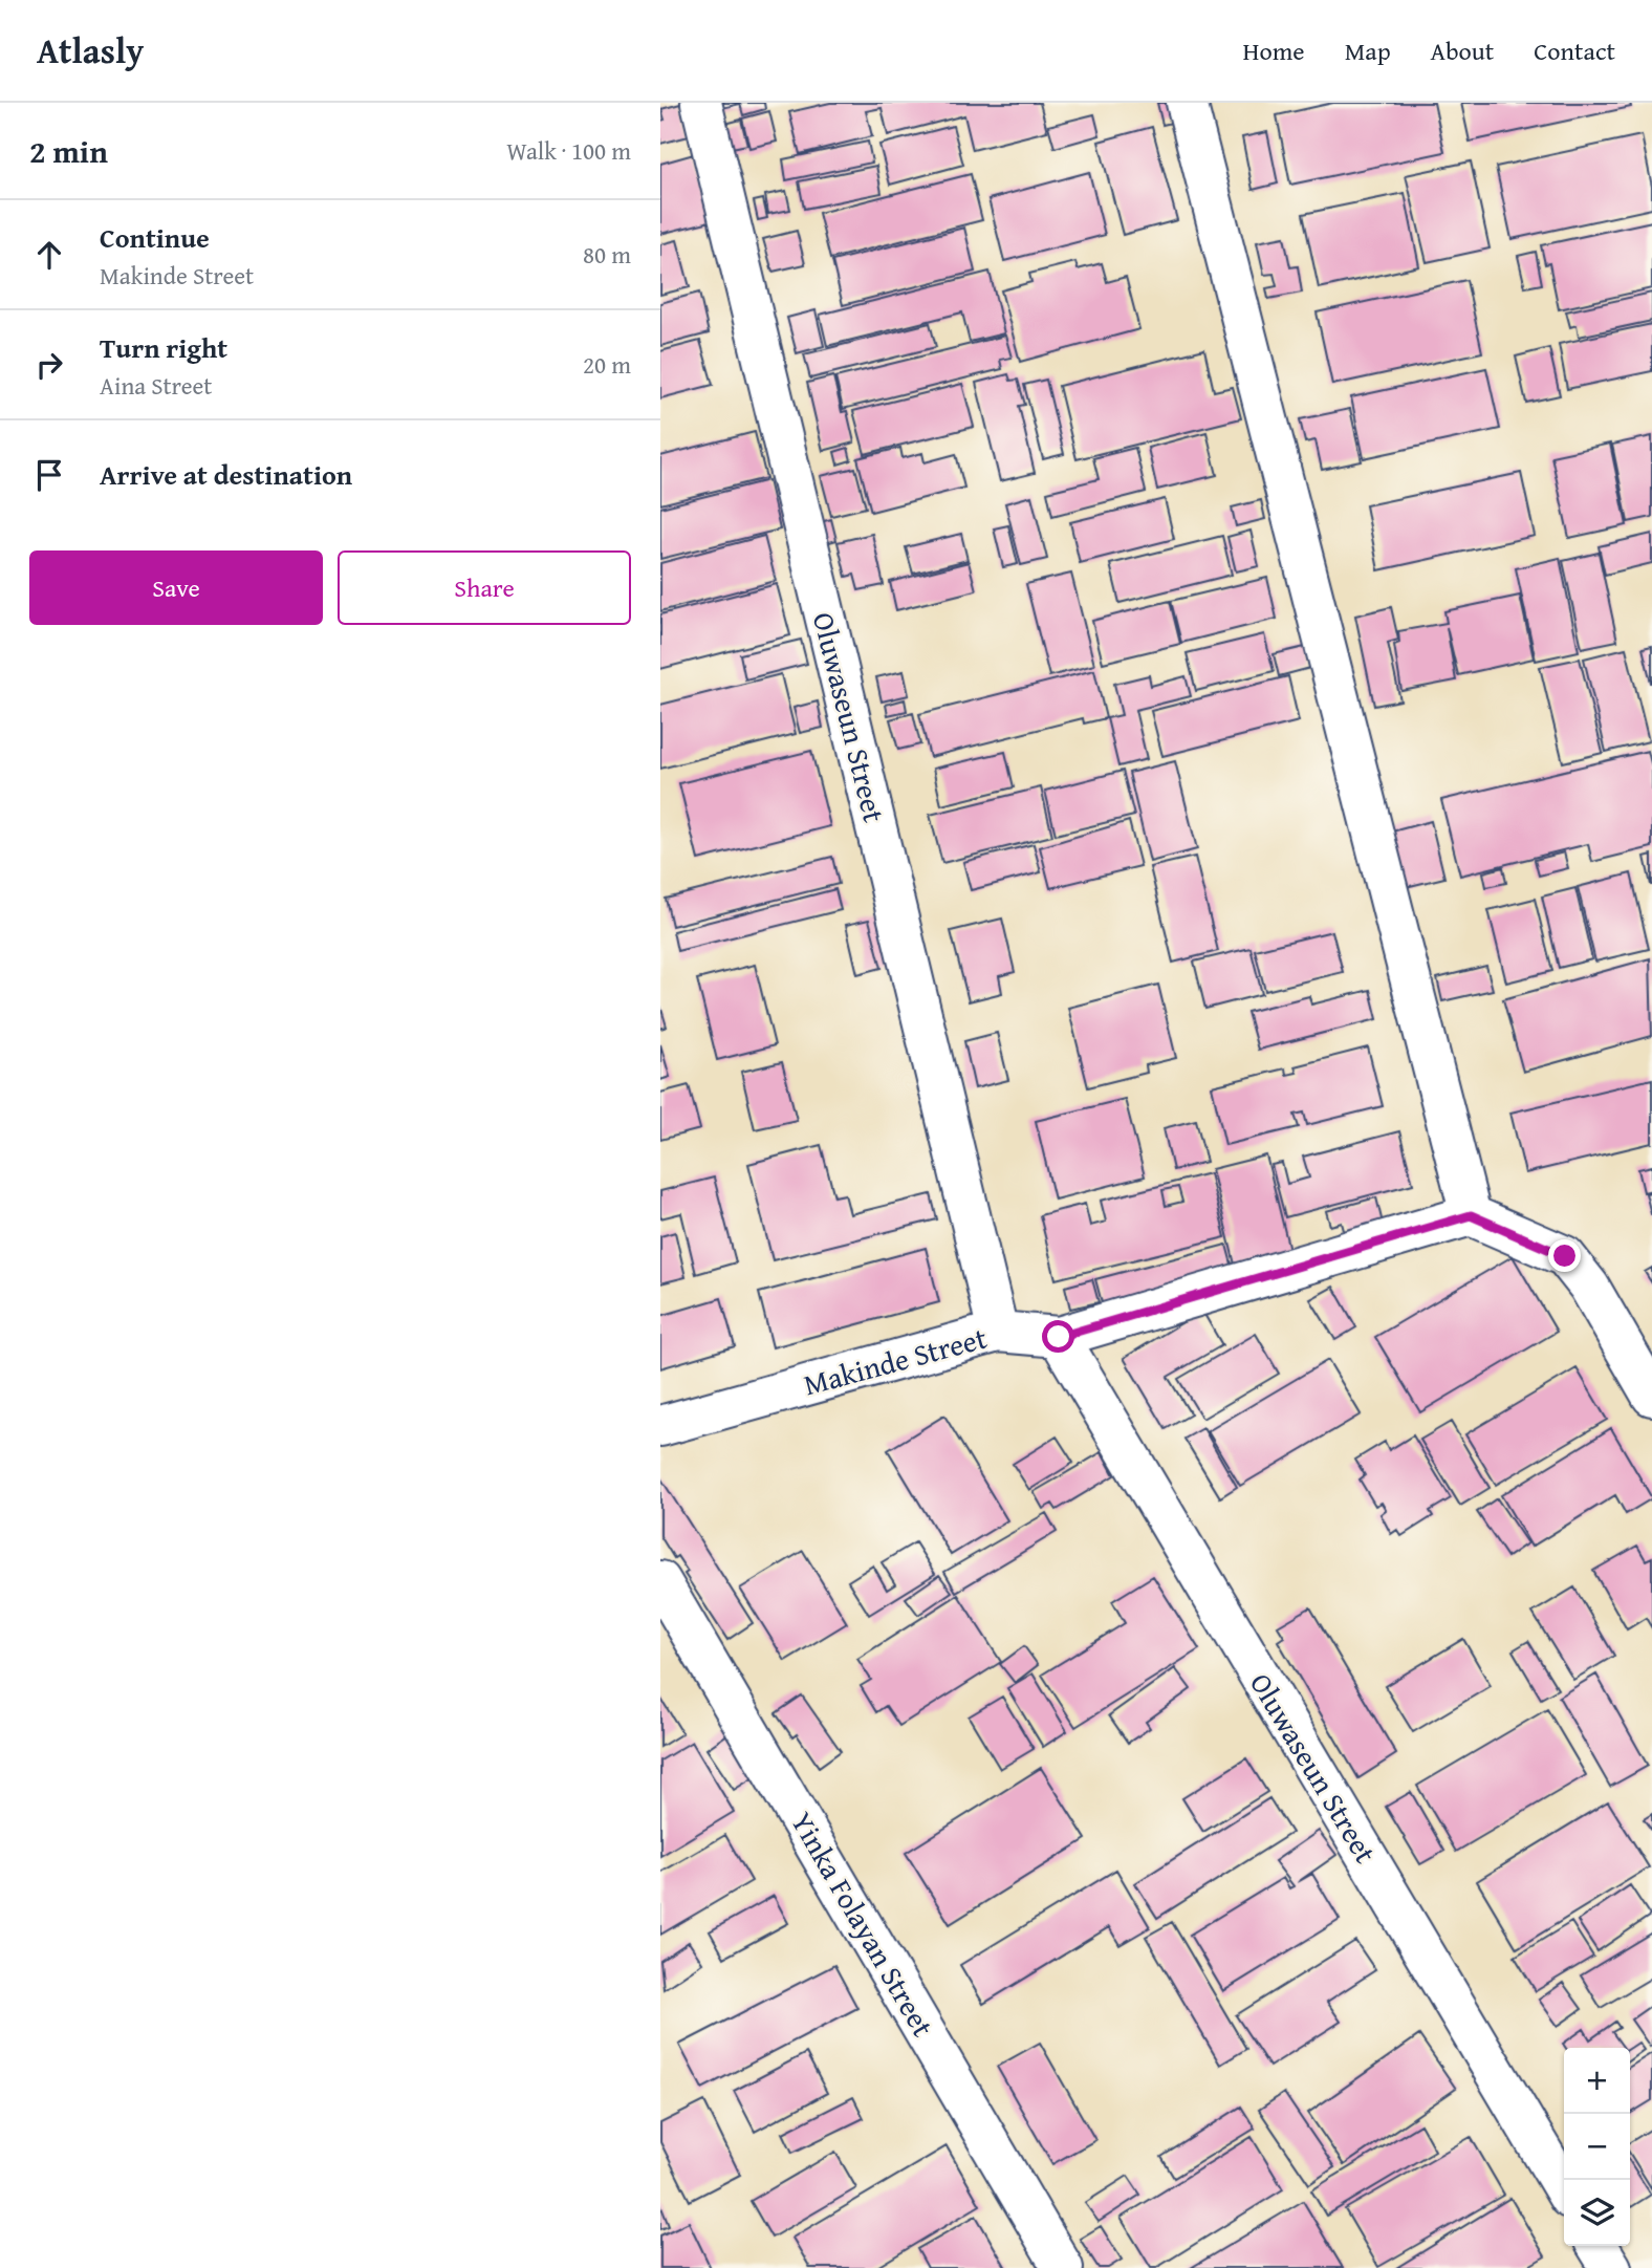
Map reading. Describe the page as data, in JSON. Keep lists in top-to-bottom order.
{
  "streets": {
    "street": ["Oluwaseun Street", "Makinde Street", "Yinka Folayan Street"]
  },
  "crossings": [
    ["Oluwaseun Street", "Makinde Street"]
  ],
  "page": {
    "header": "Atlasly",
    "nav": [
      "Home",
      "Map",
      "About",
      "Contact"
    ],
    "heading": ["2 min", "Walk · 100 m"],
    "list": [
      ["Continue", "Makinde Street", "80 m"],
      ["Turn right", "Aina Street", "20 m"],
      "Arrive at destination"
    ],
    "buttons": ["Save", "Share"],
    "map_buttons": ["+", "−"]
  }
}
